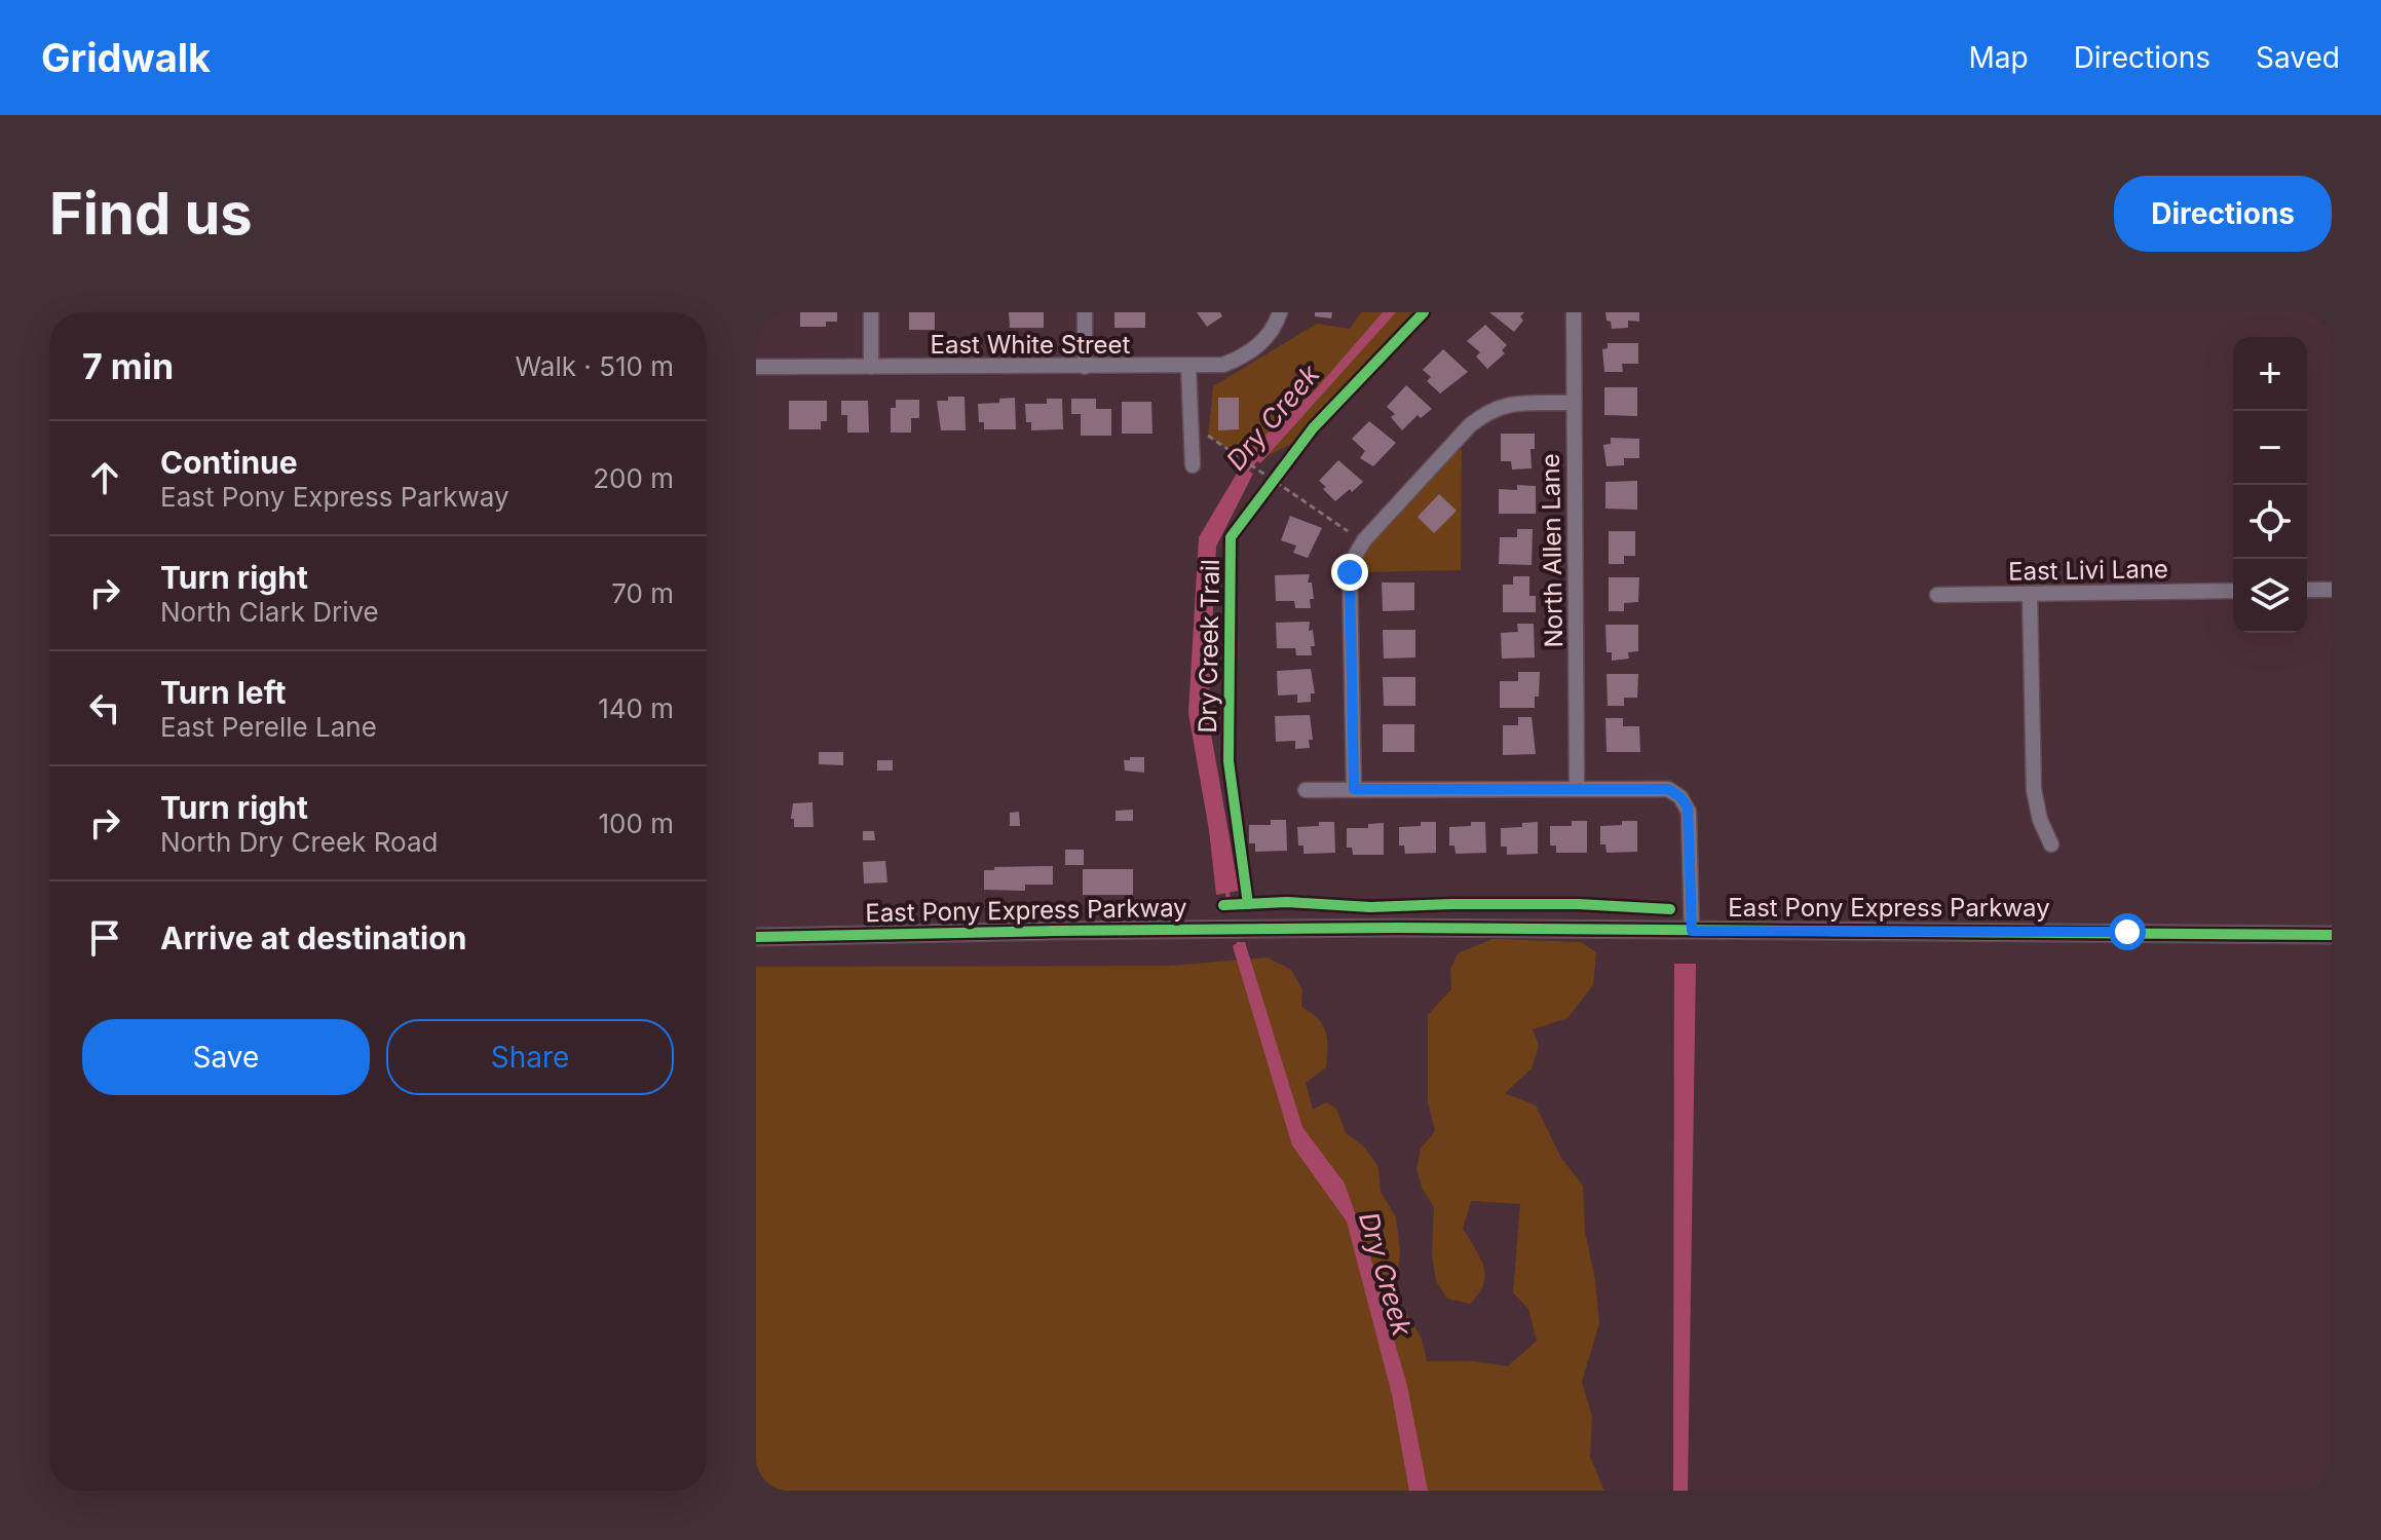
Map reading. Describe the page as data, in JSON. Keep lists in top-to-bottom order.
{
  "streets": {
    "street": [
      "East White Street",
      "North Allen Lane",
      "East Livi Lane",
      "East Pony Express Parkway"
    ],
    "cycle path": ["Dry Creek Trail"]
  },
  "water": ["Dry Creek"],
  "page": {
    "header": "Gridwalk",
    "nav": ["Map", "Directions", "Saved"],
    "buttons": [
      "Directions",
      ["Save", "Share"]
    ],
    "title": "Find us",
    "heading": ["7 min", "Walk · 510 m"],
    "map_buttons": ["+", "−"],
    "list": [
      ["Continue", "East Pony Express Parkway", "200 m"],
      ["Turn right", "North Clark Drive", "70 m"],
      ["Turn left", "East Perelle Lane", "140 m"],
      ["Turn right", "North Dry Creek Road", "100 m"],
      "Arrive at destination"
    ]
  }
}
